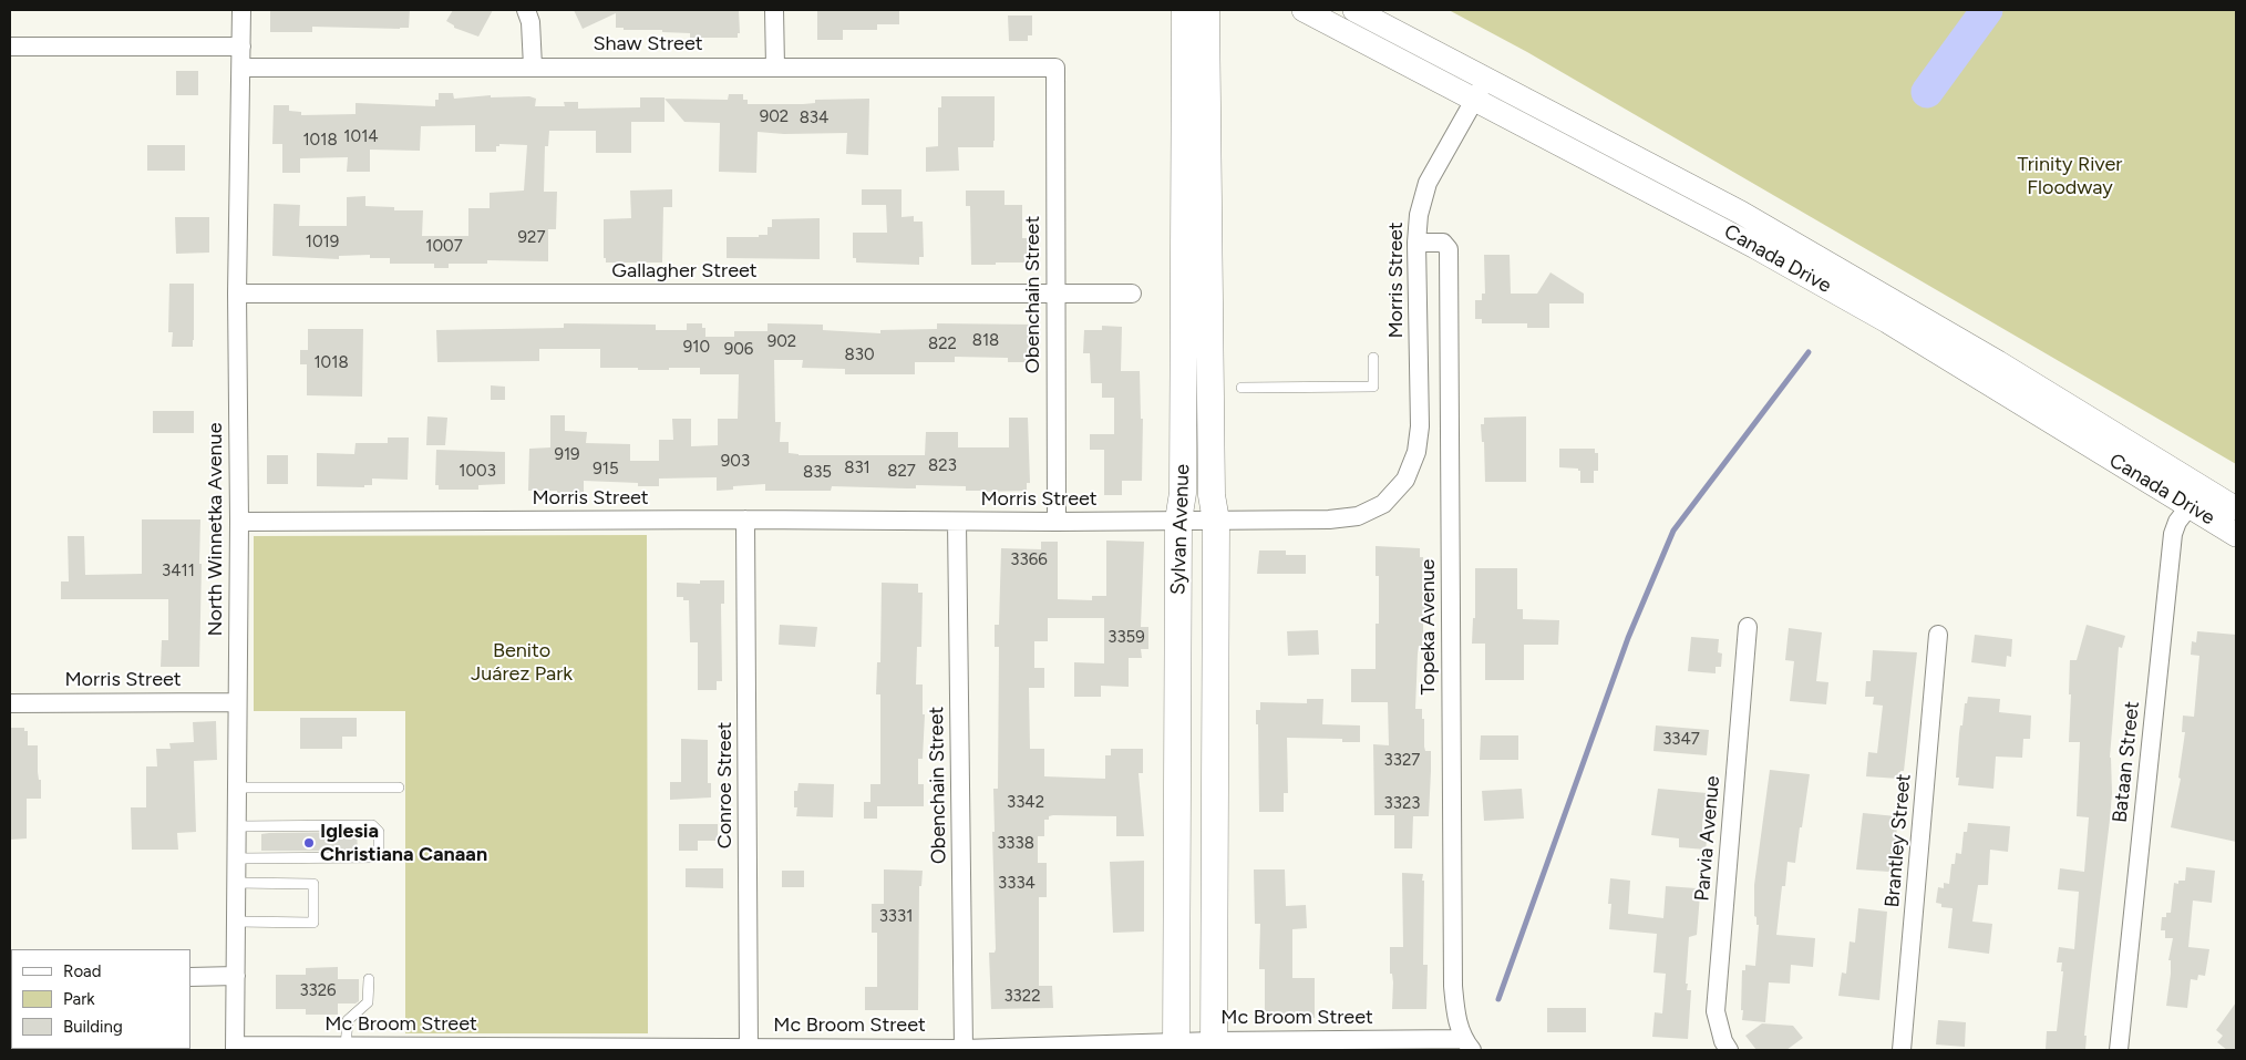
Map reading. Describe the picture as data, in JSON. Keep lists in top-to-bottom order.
{
  "streets": {
    "main road": ["Sylvan Avenue"],
    "street": [
      "Shaw Street",
      "Canada Drive",
      "Gallagher Street",
      "Morris Street",
      "Obenchain Street",
      "North Winnetka Avenue",
      "Topeka Avenue",
      "Bataan Street",
      "Conroe Street",
      "Parvia Avenue",
      "Brantley Street",
      "Mc Broom Street"
    ]
  },
  "crossings": [
    ["Shaw Street", "Obenchain Street"],
    ["Shaw Street", "North Winnetka Avenue"],
    ["Canada Drive", "Morris Street"],
    ["Canada Drive", "Bataan Street"],
    ["Gallagher Street", "Obenchain Street"],
    ["Gallagher Street", "North Winnetka Avenue"],
    ["Morris Street", "Obenchain Street"],
    ["Morris Street", "North Winnetka Avenue"],
    ["Morris Street", "Sylvan Avenue"],
    ["Morris Street", "Topeka Avenue"],
    ["Morris Street", "Conroe Street"],
    ["Obenchain Street", "Mc Broom Street"],
    ["North Winnetka Avenue", "Mc Broom Street"],
    ["Sylvan Avenue", "Mc Broom Street"],
    ["Topeka Avenue", "Mc Broom Street"],
    ["Conroe Street", "Mc Broom Street"]
  ],
  "parks": ["Trinity River Floodway", "Benito Juárez Park"],
  "places": ["Iglesia Christiana Canaan"],
  "house_numbers": [
    "902",
    "834",
    "1014",
    "1018",
    "927",
    "1019",
    "1007",
    "818",
    "902",
    "822",
    "910",
    "906",
    "830",
    "1018",
    "919",
    "903",
    "823",
    "831",
    "915",
    "1003",
    "827",
    "835",
    "3366",
    "3411",
    "3359",
    "3347",
    "3327",
    "3342",
    "3323",
    "3338",
    "3334",
    "3331",
    "3326",
    "3322"
  ],
  "legend": ["Road", "Park", "Building"]
}
